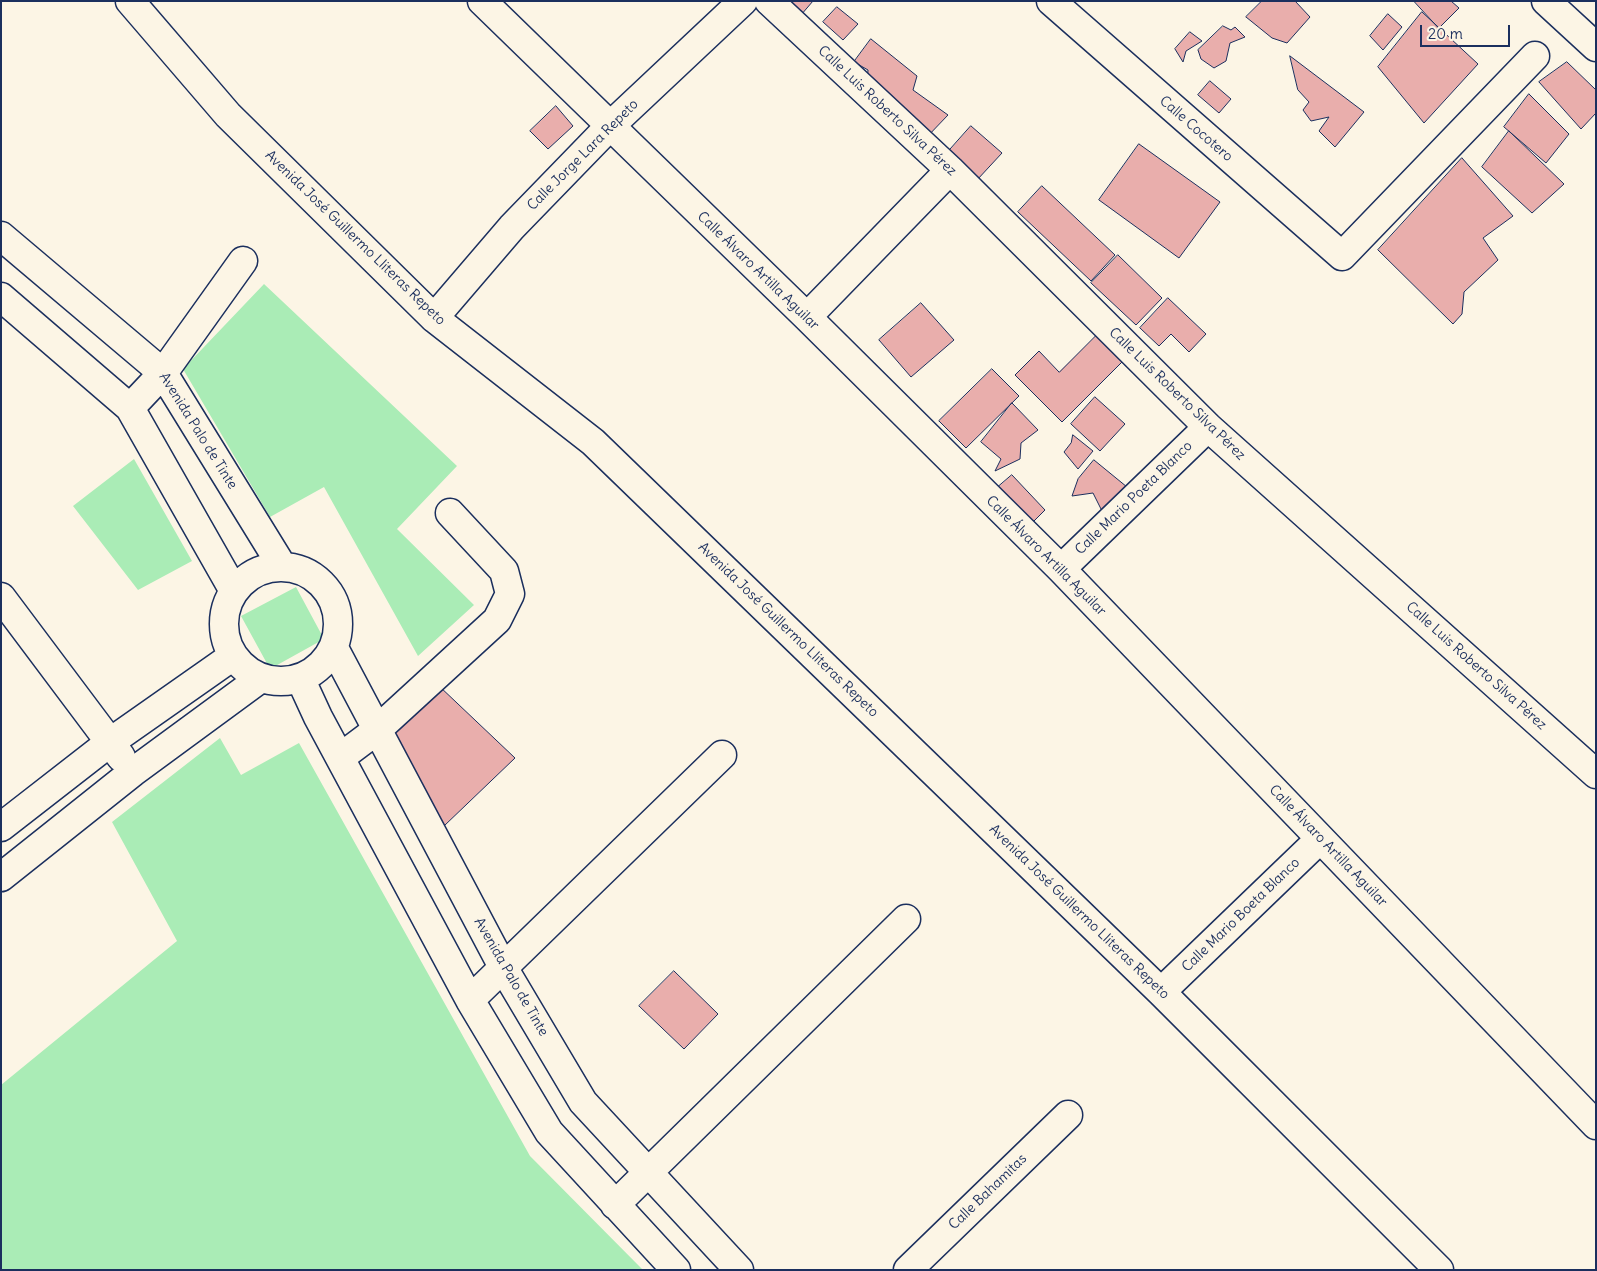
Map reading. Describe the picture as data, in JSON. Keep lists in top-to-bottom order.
{
  "streets": {
    "street": [
      "Calle Luis Roberto Silva Pérez",
      "Calle Cocotero",
      "Calle Jorge Lara Repeto",
      "Avenida José Guillermo Lliteras Repeto",
      "Calle Álvaro Artilla Aguilar",
      "Avenida Palo de Tinte",
      "Calle Mario Poeta Blanco",
      "Calle Mario Boeta Blanco",
      "Calle Bahamitas"
    ]
  },
  "crossings": [
    ["Calle Luis Roberto Silva Pérez", "Calle Mario Poeta Blanco"],
    ["Calle Jorge Lara Repeto", "Avenida José Guillermo Lliteras Repeto"],
    ["Calle Jorge Lara Repeto", "Calle Álvaro Artilla Aguilar"],
    ["Avenida José Guillermo Lliteras Repeto", "Calle Mario Boeta Blanco"],
    ["Calle Álvaro Artilla Aguilar", "Calle Mario Poeta Blanco"],
    ["Calle Álvaro Artilla Aguilar", "Calle Mario Boeta Blanco"]
  ],
  "scale_bar": "20 m"
}
